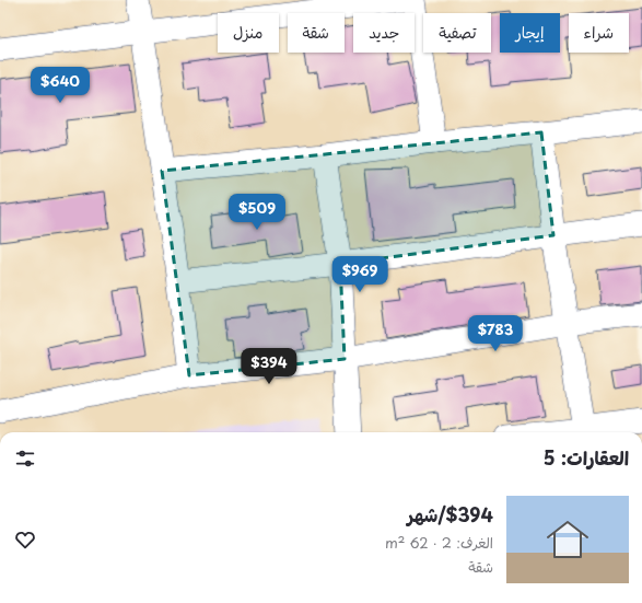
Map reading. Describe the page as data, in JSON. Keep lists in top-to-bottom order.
{
  "page": {
    "chip": [
      "شراء",
      "إيجار",
      "تصفية",
      "جديد",
      "شقة",
      "منزل"
    ],
    "price": [
      "$640",
      "$509",
      "$969",
      "$783",
      "$394"
    ],
    "heading": "العقارات: 5",
    "list": [
      {
        "name": "$394/شهر",
        "note": "الغرف: 2 · 62 m² · شقة"
      }
    ]
  }
}
